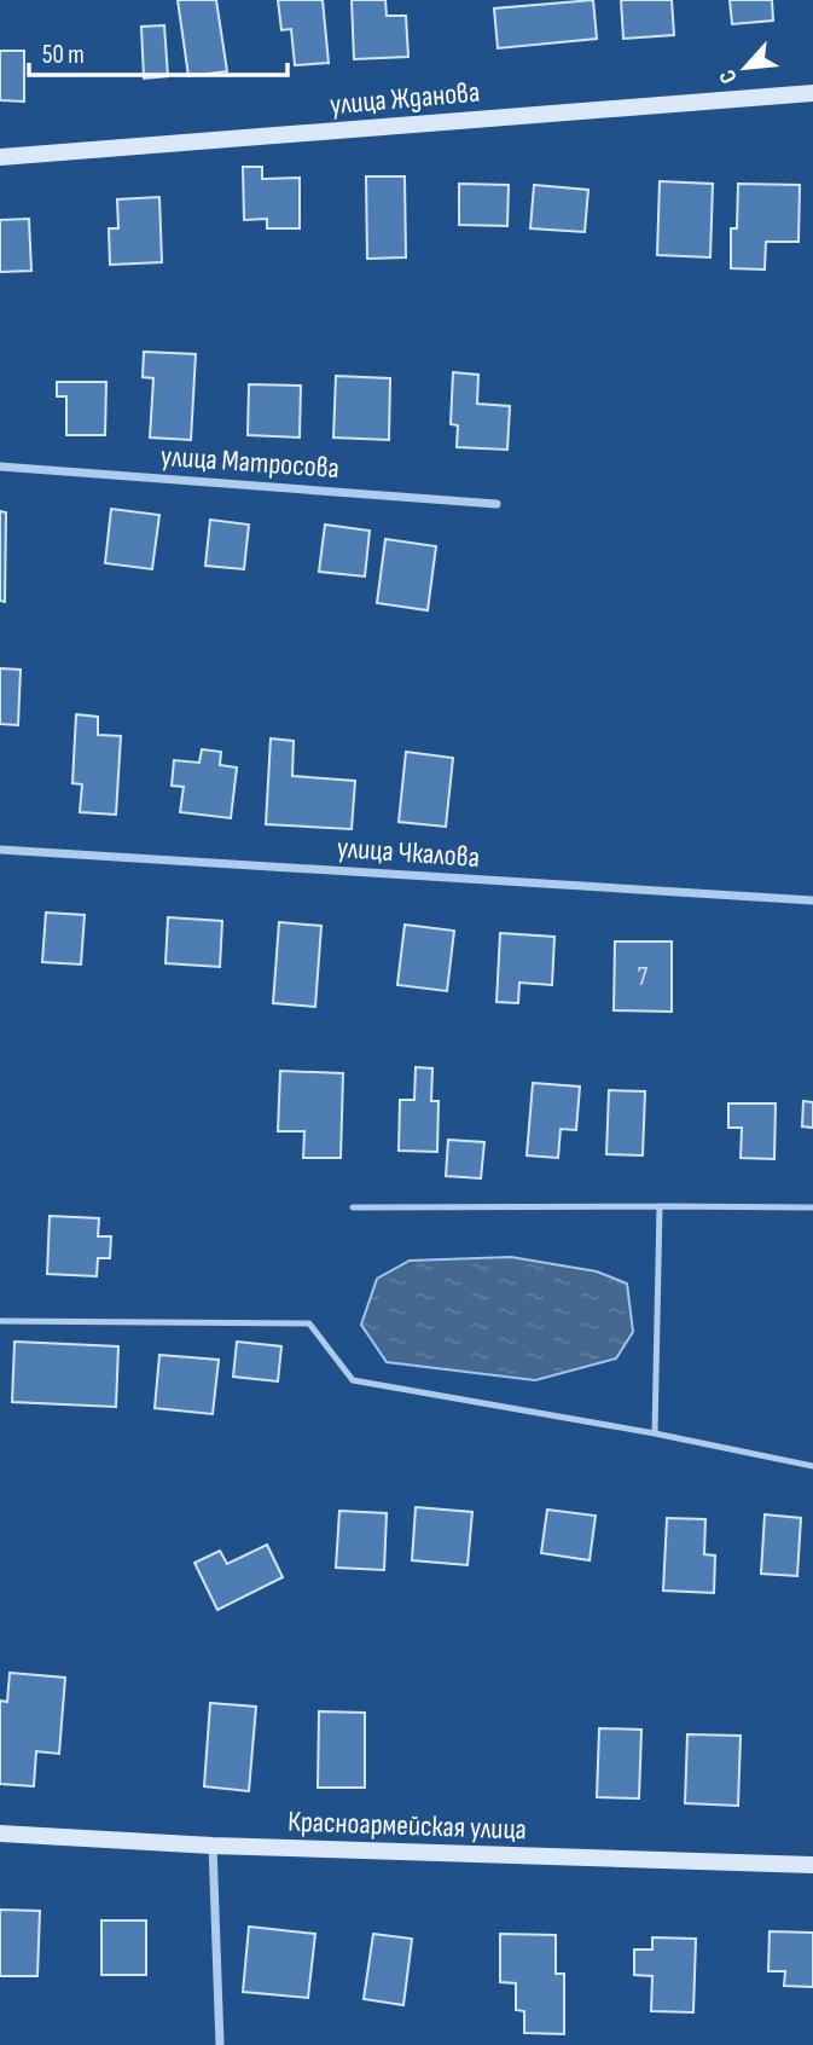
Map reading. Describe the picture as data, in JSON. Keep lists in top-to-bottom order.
{
  "streets": {
    "street": [
      "улица Жданова",
      "улица Матросова",
      "улица Чкалова",
      "Красноармейская улица"
    ]
  },
  "house_numbers": ["7"],
  "scale_bar": "50 m",
  "north": "bottom left"
}
